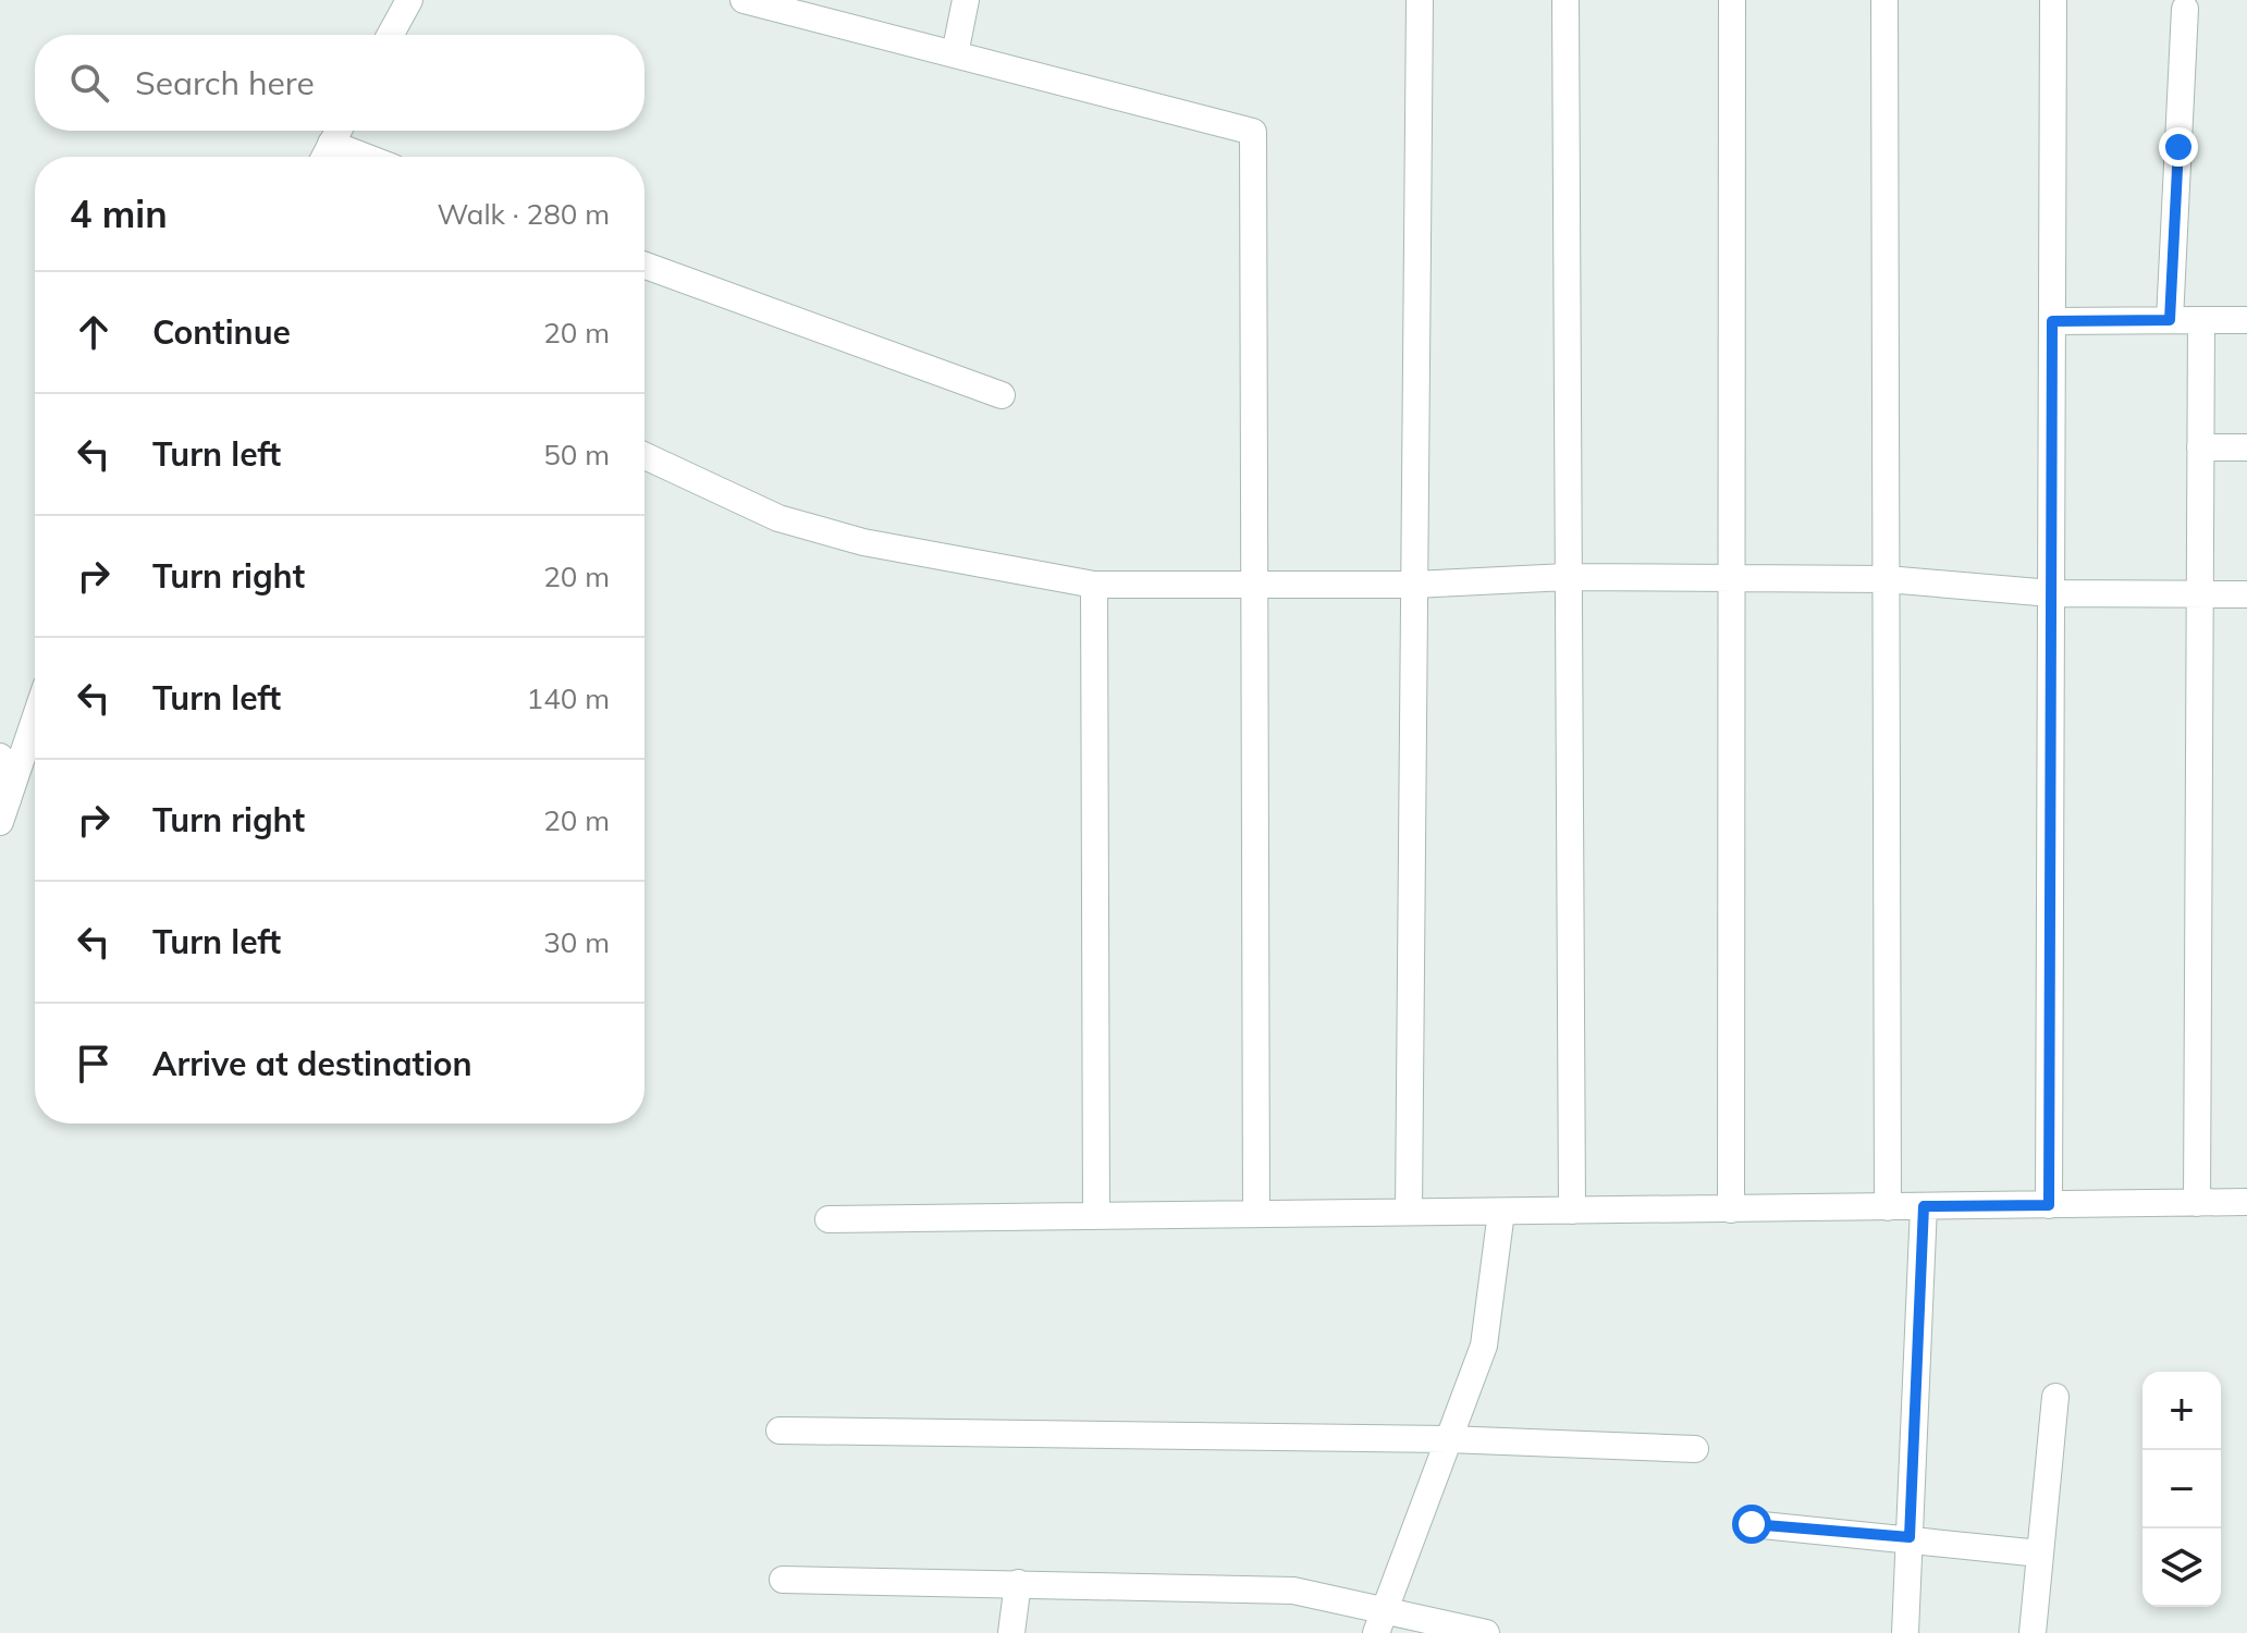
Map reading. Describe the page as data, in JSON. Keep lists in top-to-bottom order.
{
  "page": {
    "search": "Search here",
    "heading": ["4 min", "Walk · 280 m"],
    "list": [
      ["Continue", "20 m"],
      ["Turn left", "50 m"],
      ["Turn right", "20 m"],
      ["Turn left", "140 m"],
      ["Turn right", "20 m"],
      ["Turn left", "30 m"],
      "Arrive at destination"
    ],
    "map_buttons": ["+", "−"]
  }
}
